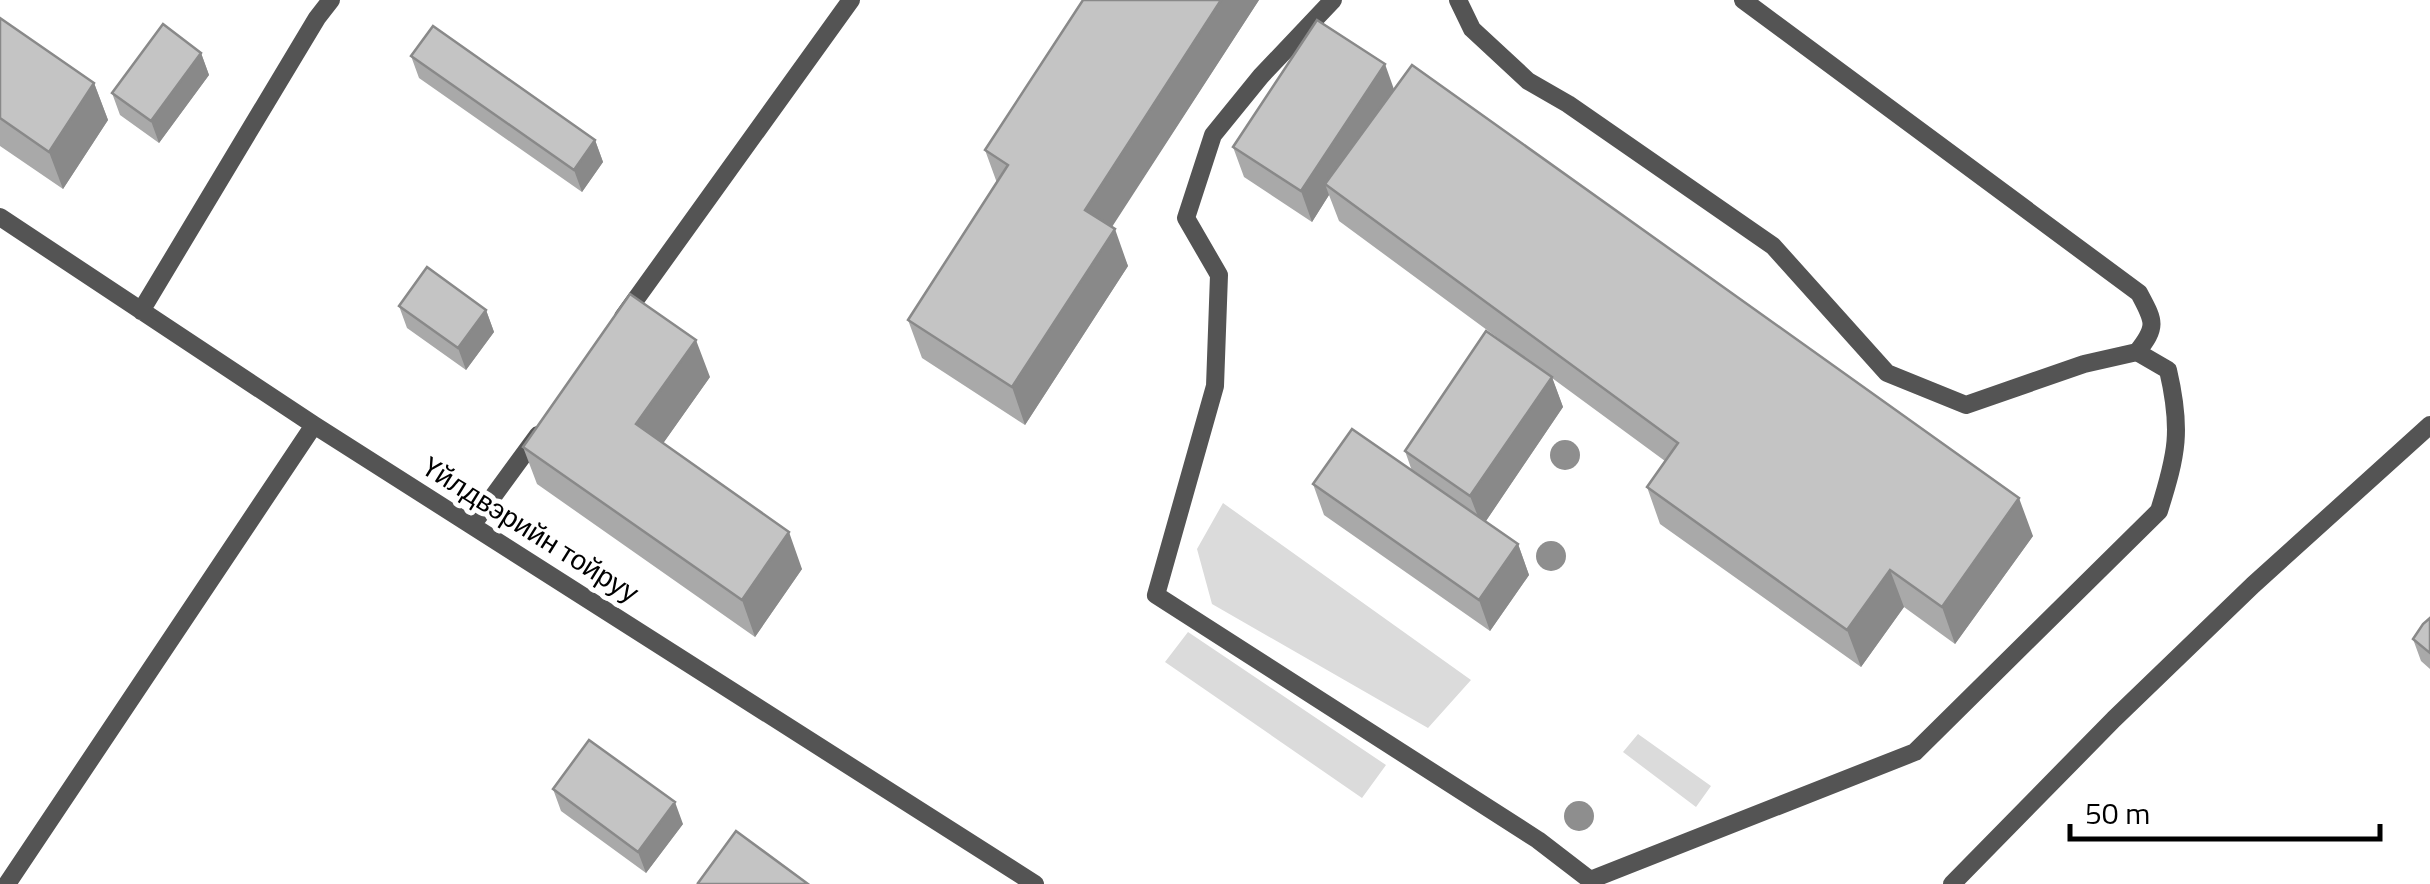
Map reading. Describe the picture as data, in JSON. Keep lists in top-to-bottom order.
{
  "streets": {
    "lane": ["Үйлдвэрийн тойруу"]
  },
  "scale_bar": "50 m"
}
